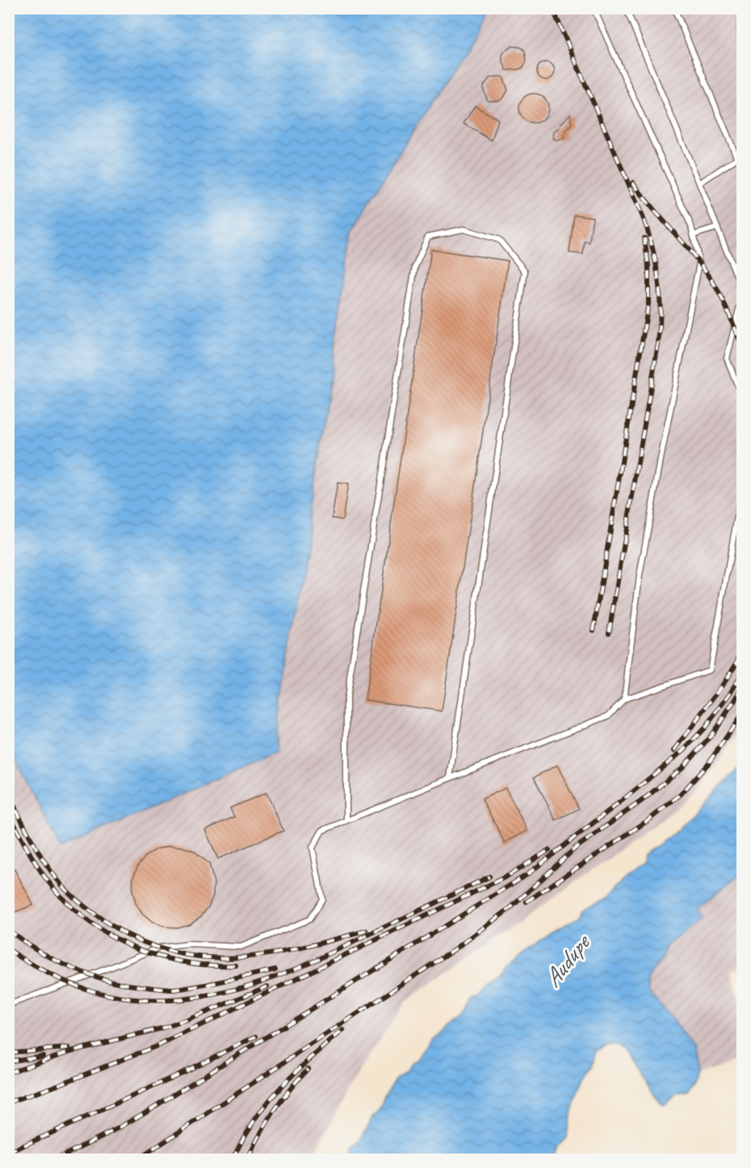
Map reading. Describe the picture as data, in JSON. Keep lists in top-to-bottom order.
{
  "water": ["Audupe"]
}
